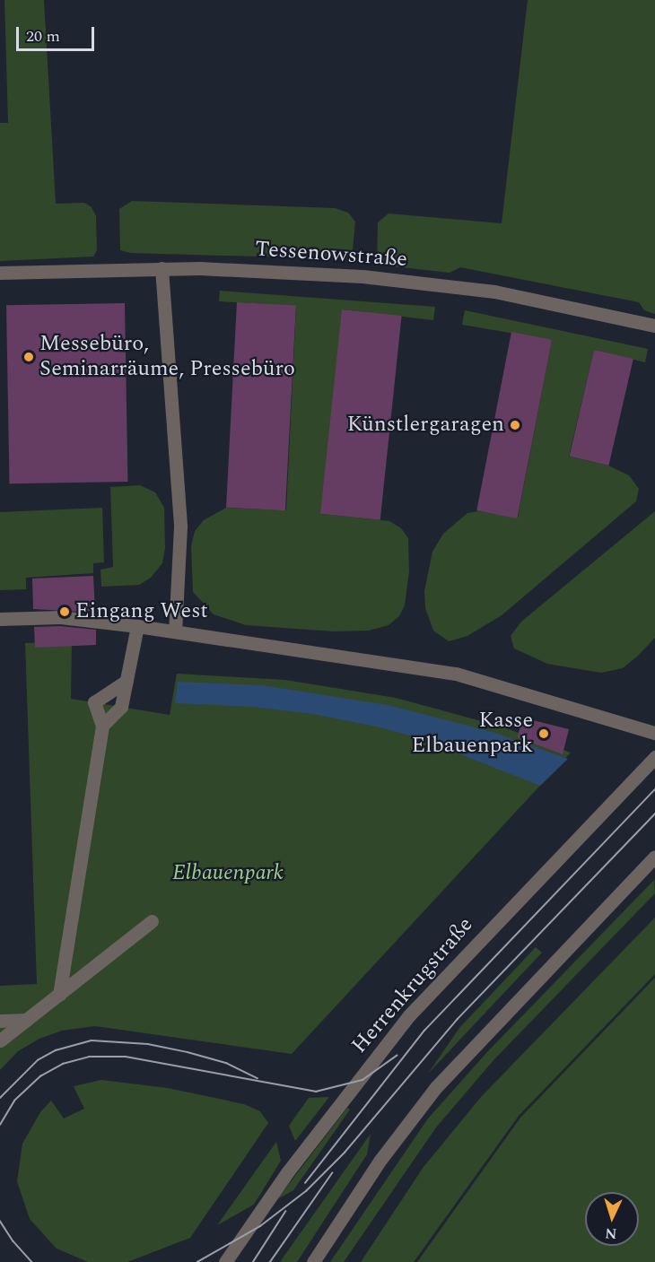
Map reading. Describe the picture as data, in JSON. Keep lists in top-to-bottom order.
{
  "streets": {
    "street": ["Tessenowstraße", "Herrenkrugstraße"]
  },
  "parks": ["Elbauenpark"],
  "places": [
    "Messebüro, Seminarräume, Pressebüro",
    "Künstlergaragen",
    "Eingang West",
    "Kasse Elbauenpark"
  ],
  "scale_bar": "20 m",
  "north": "bottom"
}
